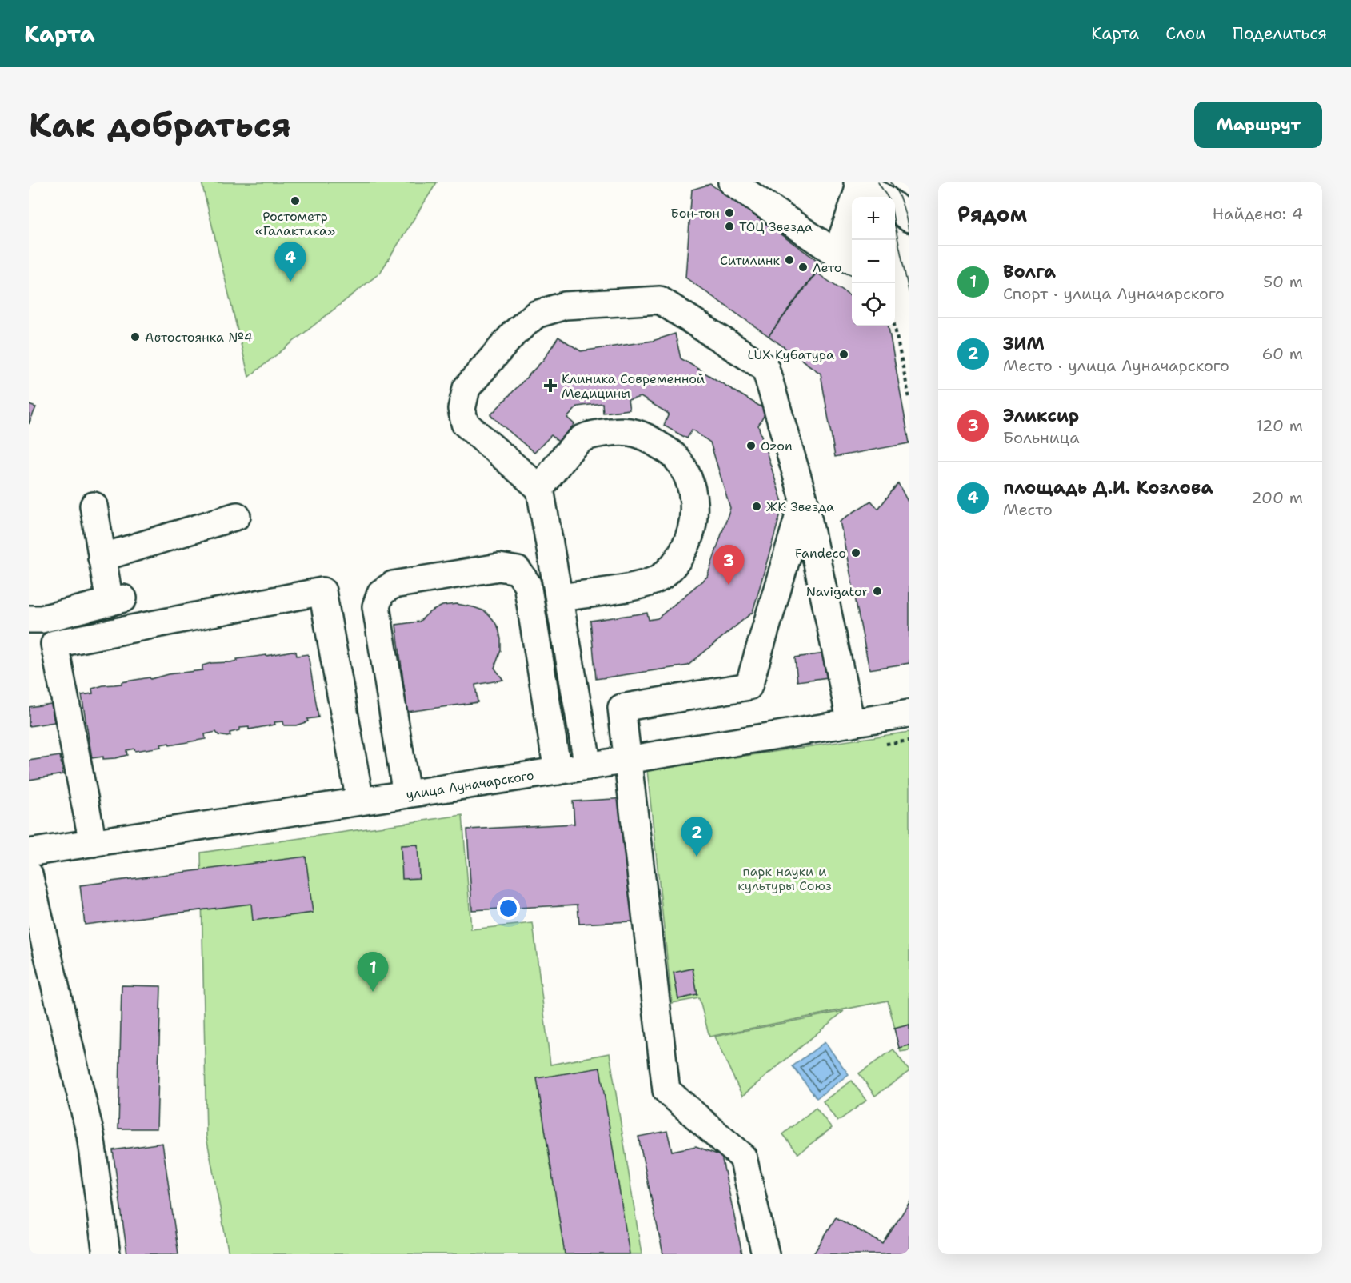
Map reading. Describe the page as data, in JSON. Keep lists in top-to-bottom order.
{
  "streets": {
    "street": ["улица Луначарского"]
  },
  "parks": ["парк науки и культуры Союз"],
  "places": {
    "other": [
      "Ростометр «Галактика»",
      "Бон-тон",
      "ТОЦ Звезда",
      "Ситилинк",
      "Лето",
      "Автостоянка №4",
      "LUX Кубатура",
      "Ozon",
      "ЖК Звезда",
      "Fandeco",
      "Navigator"
    ],
    "health": ["Клиника Современной Медицины"]
  },
  "page": {
    "header": "Карта",
    "nav": ["Карта", "Слои", "Поделиться"],
    "buttons": "Маршрут",
    "title": "Как добраться",
    "heading": ["Рядом", "Найдено: 4"],
    "map_buttons": ["+", "−"],
    "pins": [
      "4",
      "3",
      "2",
      "1"
    ],
    "list": [
      {
        "mark": "1",
        "name": "Волга",
        "note": "Спорт · улица Луначарского",
        "value": "50 m"
      },
      {
        "mark": "2",
        "name": "ЗИМ",
        "note": "Место · улица Луначарского",
        "value": "60 m"
      },
      {
        "mark": "3",
        "name": "Эликсир",
        "note": "Больница",
        "value": "120 m"
      },
      {
        "mark": "4",
        "name": "площадь Д.И. Козлова",
        "note": "Место",
        "value": "200 m"
      }
    ]
  }
}
